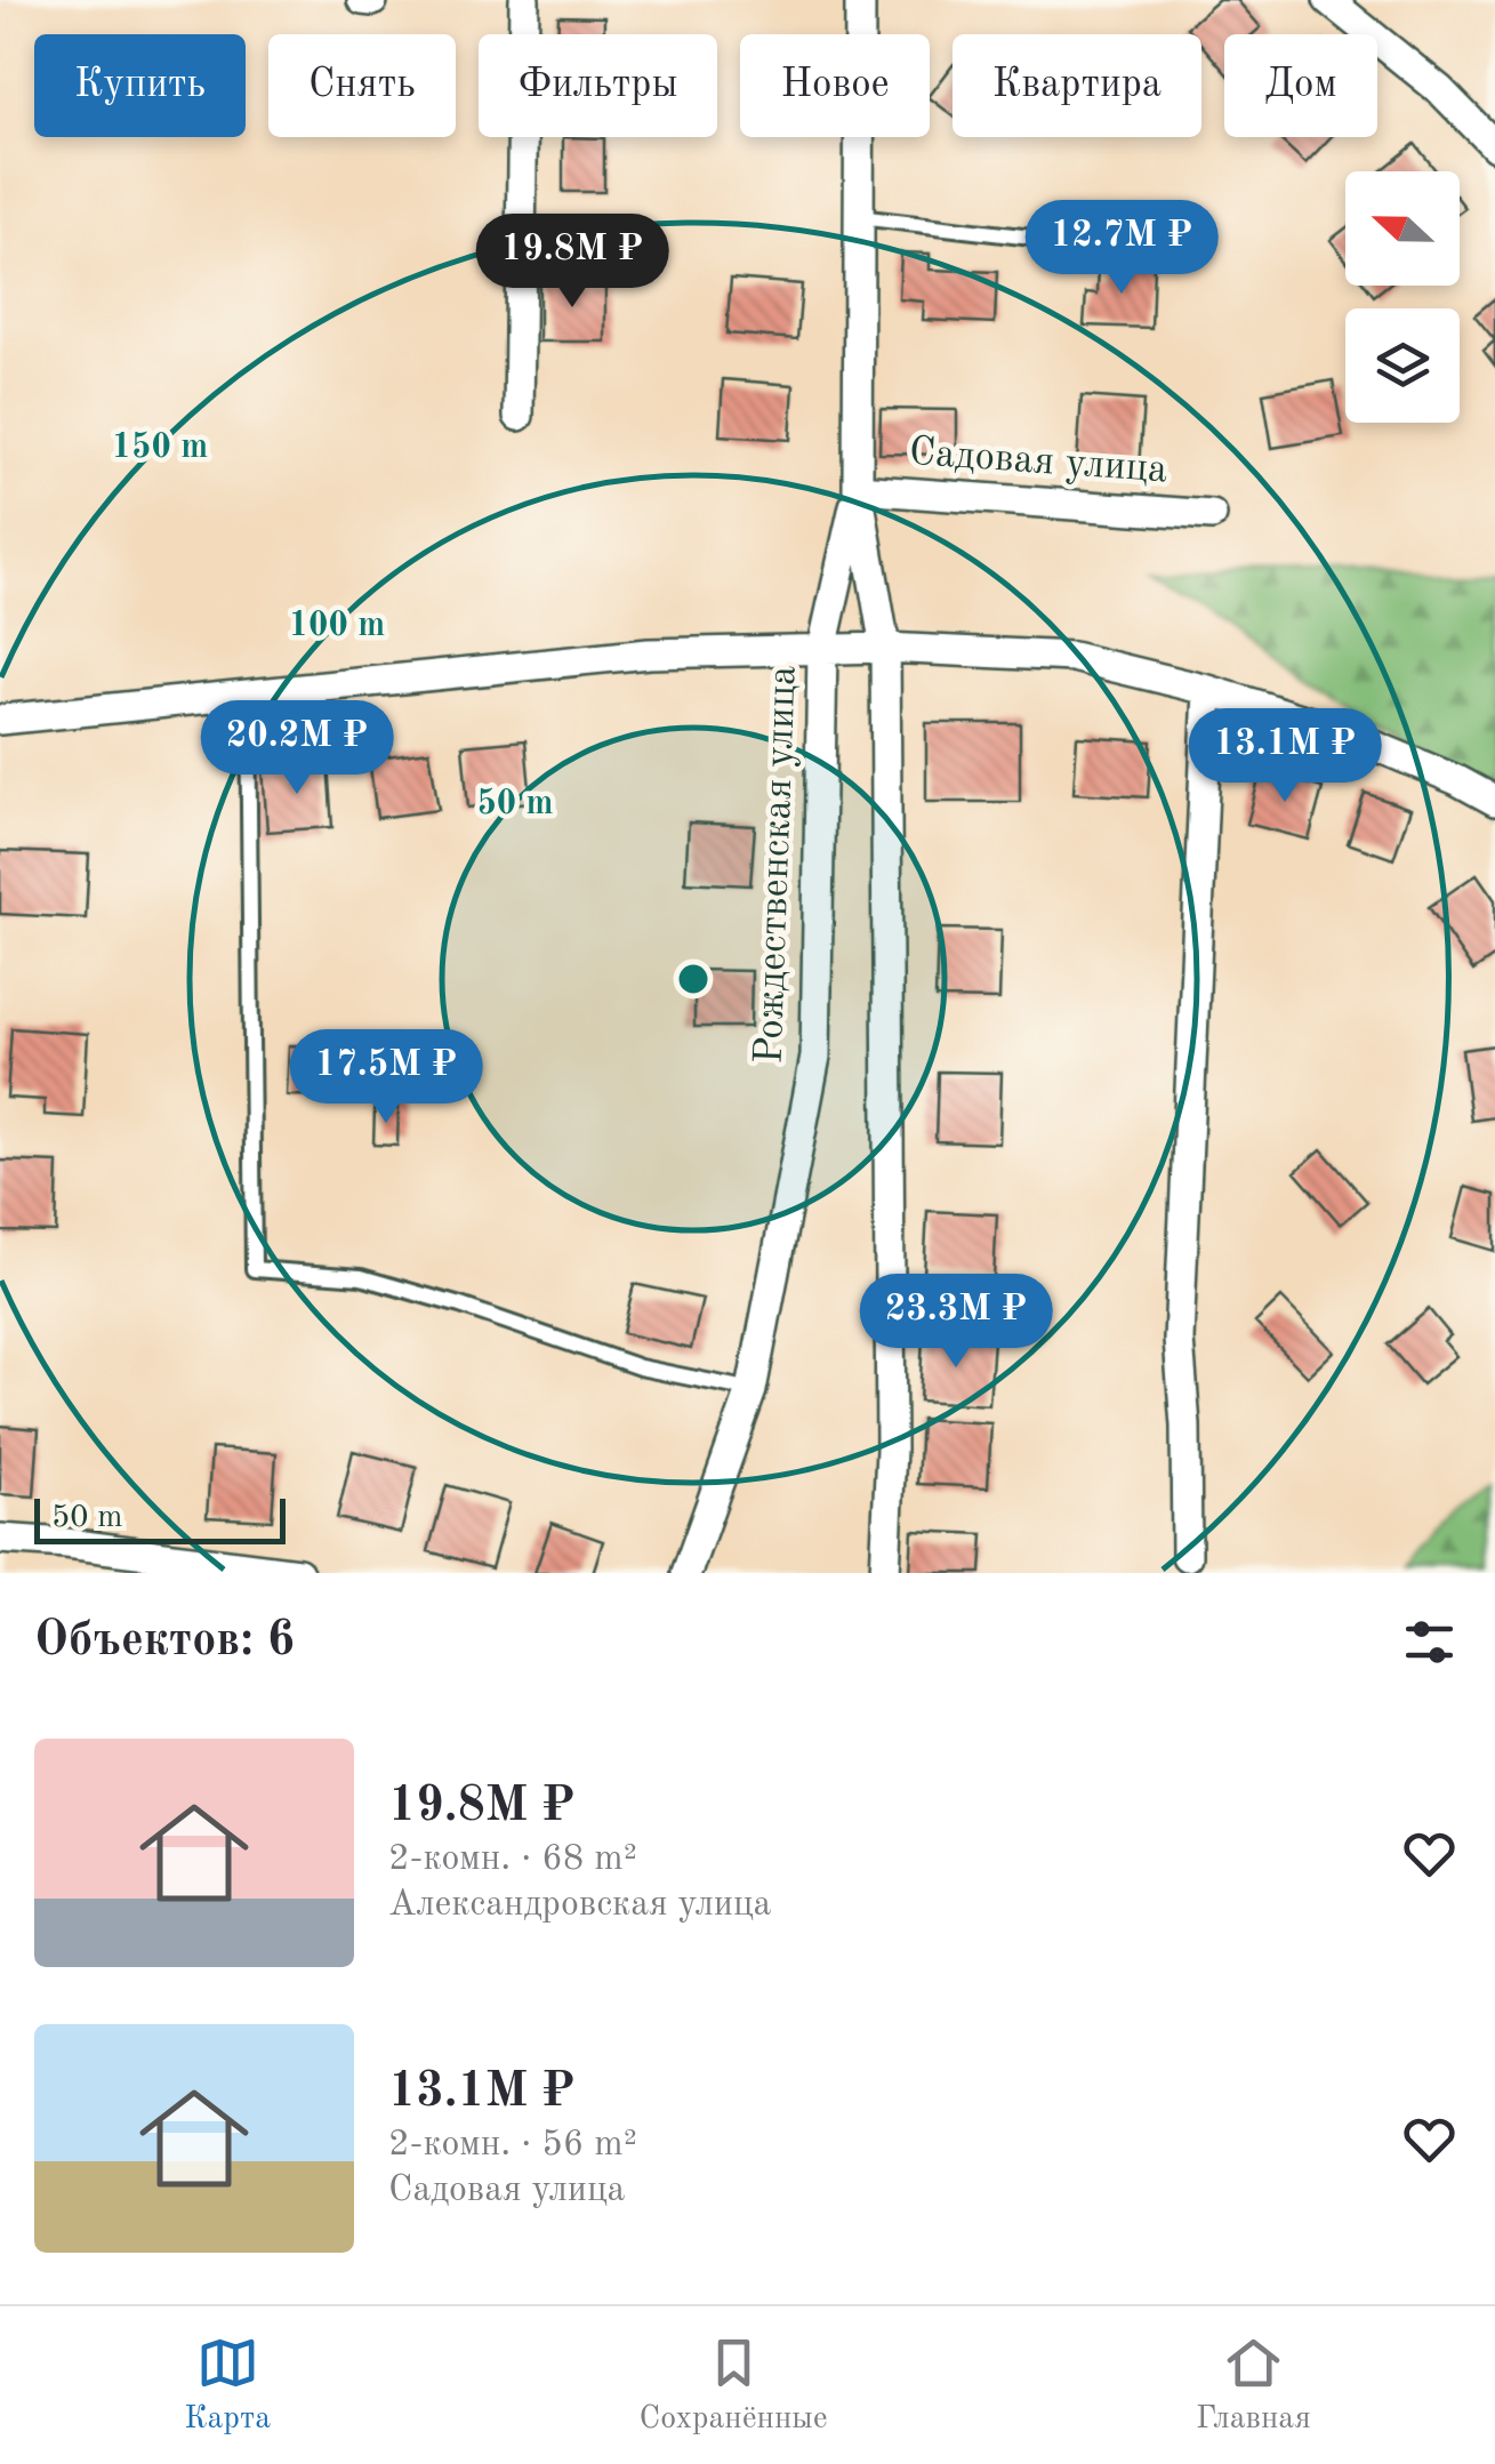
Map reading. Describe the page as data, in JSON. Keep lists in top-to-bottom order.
{
  "streets": {
    "street": ["Садовая улица", "Рождественская улица"]
  },
  "crossings": [
    ["Садовая улица", "Рождественская улица"]
  ],
  "scale_bar": "50 m",
  "north": "left",
  "page": {
    "chip": [
      "Купить",
      "Снять",
      "Фильтры",
      "Новое",
      "Квартира",
      "Дом"
    ],
    "price": [
      "12.7M ₽",
      "19.8M ₽",
      "20.2M ₽",
      "13.1M ₽",
      "17.5M ₽",
      "23.3M ₽"
    ],
    "scale": "50 m",
    "heading": "Объектов: 6",
    "list": [
      {
        "name": "19.8M ₽",
        "note": "2-комн. · 68 m² · Александровская улица"
      },
      {
        "name": "13.1M ₽",
        "note": "2-комн. · 56 m² · Садовая улица"
      }
    ],
    "tabs": ["Карта", "Сохранённые", "Главная"]
  },
  "rings": ["150 m", "100 m", "50 m"]
}
